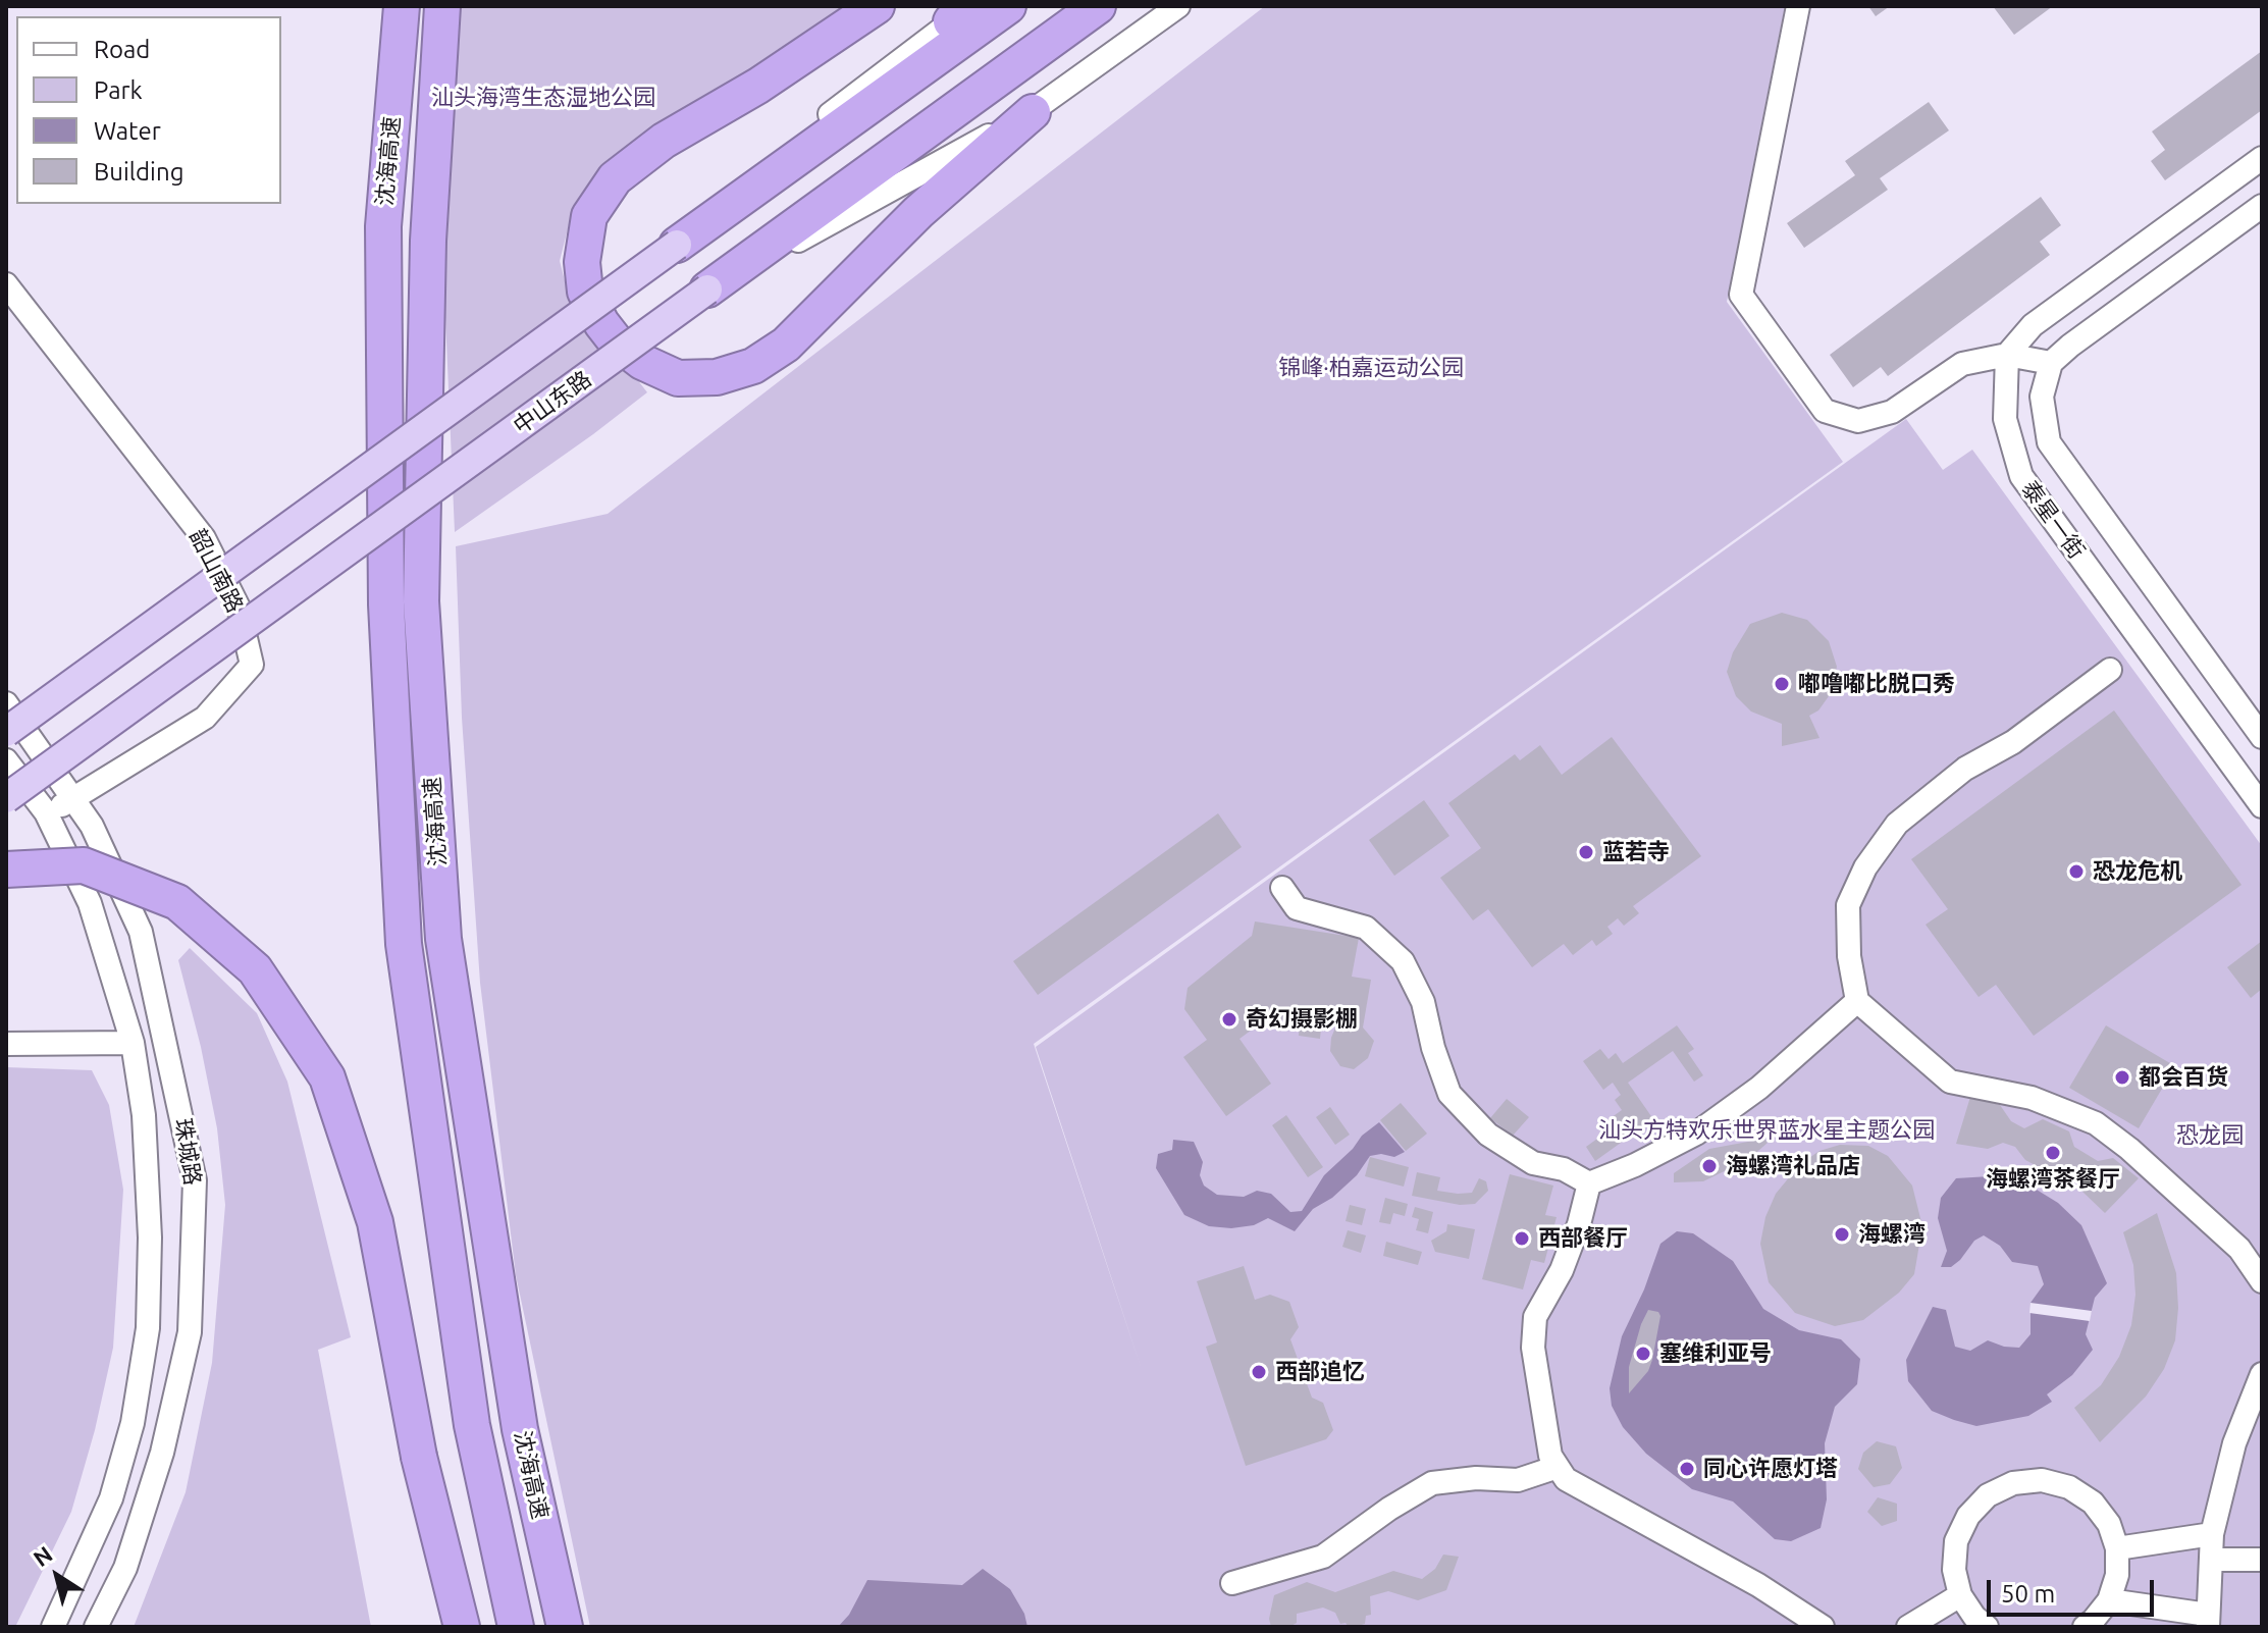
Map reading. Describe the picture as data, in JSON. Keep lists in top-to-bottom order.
{
  "streets": {
    "highway": ["沈海高速", "中山东路"],
    "street": ["泰星一街", "韶山南路", "珠城路"]
  },
  "crossings": [
    ["韶山南路", "珠城路"]
  ],
  "parks": [
    "汕头海湾生态湿地公园",
    "锦峰·柏嘉运动公园",
    "汕头方特欢乐世界蓝水星主题公园",
    "恐龙园"
  ],
  "places": [
    "嘟噜嘟比脱口秀",
    "蓝若寺",
    "恐龙危机",
    "奇幻摄影棚",
    "都会百货",
    "海螺湾茶餐厅",
    "海螺湾礼品店",
    "海螺湾",
    "西部餐厅",
    "塞维利亚号",
    "西部追忆",
    "同心许愿灯塔"
  ],
  "legend": [
    "Road",
    "Park",
    "Water",
    "Building"
  ],
  "scale_bar": "50 m",
  "north": "top left"
}
